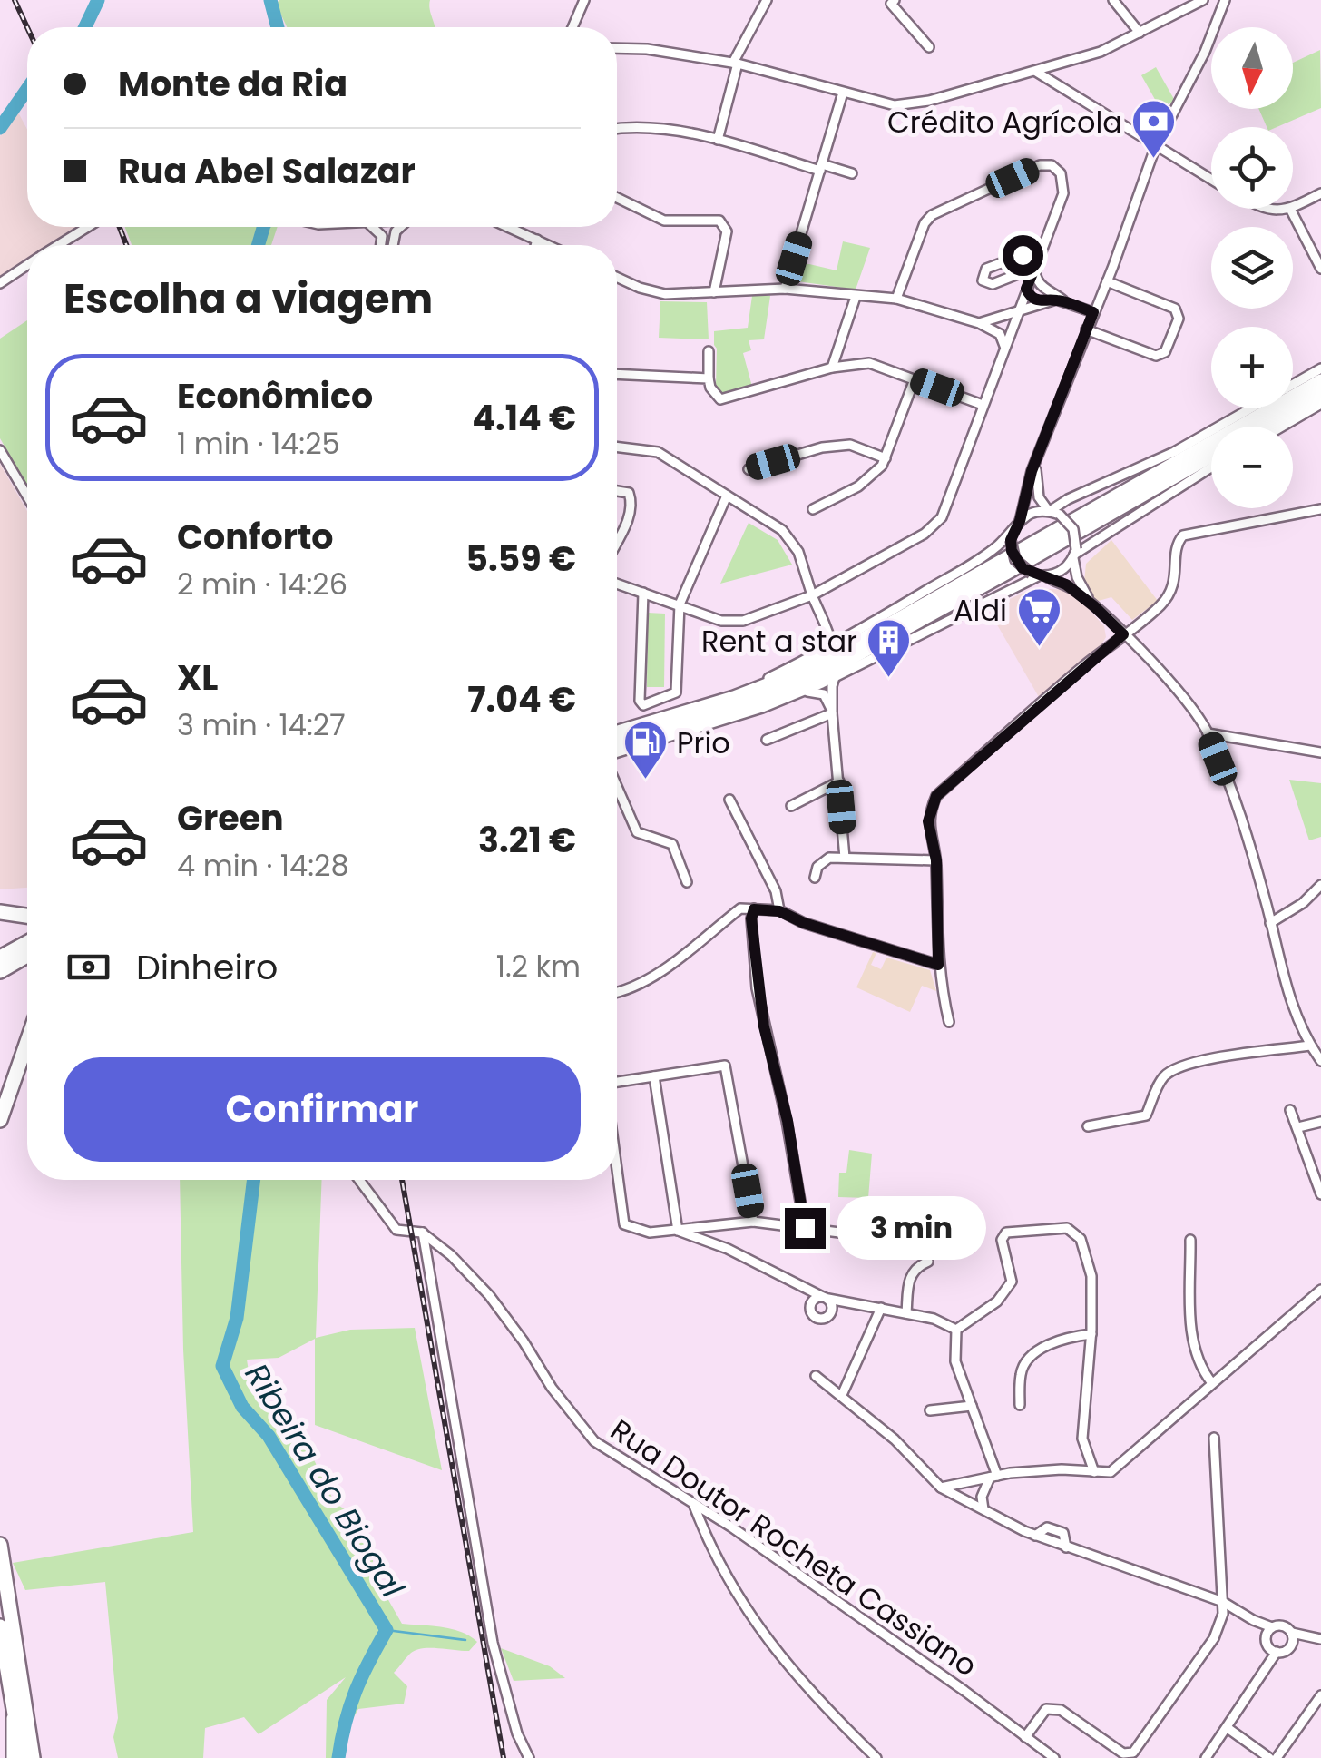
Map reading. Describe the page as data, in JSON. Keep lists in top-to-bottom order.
{
  "streets": {
    "street": ["Rua Doutor Rocheta Cassiano"]
  },
  "water": ["Ribeira do Biogal"],
  "places": {
    "bank": ["Crédito Agrícola"],
    "supermarket": ["Aldi"],
    "building": ["Rent a star"],
    "fuel station": ["Prio"]
  },
  "north": "bottom",
  "page": {
    "map_buttons": ["+", "−"],
    "banner": ["Monte da Ria", "Rua Abel Salazar"],
    "heading": "Escolha a viagem",
    "list": [
      {
        "name": "Econômico",
        "note": "1 min · 14:25",
        "value": "4.14 €"
      },
      {
        "name": "Conforto",
        "note": "2 min · 14:26",
        "value": "5.59 €"
      },
      {
        "name": "XL",
        "note": "3 min · 14:27",
        "value": "7.04 €"
      },
      {
        "name": "Green",
        "note": "4 min · 14:28",
        "value": "3.21 €"
      }
    ],
    "pay": ["Dinheiro", "1.2 km"],
    "buttons": "Confirmar",
    "bubble": "3 min"
  }
}
